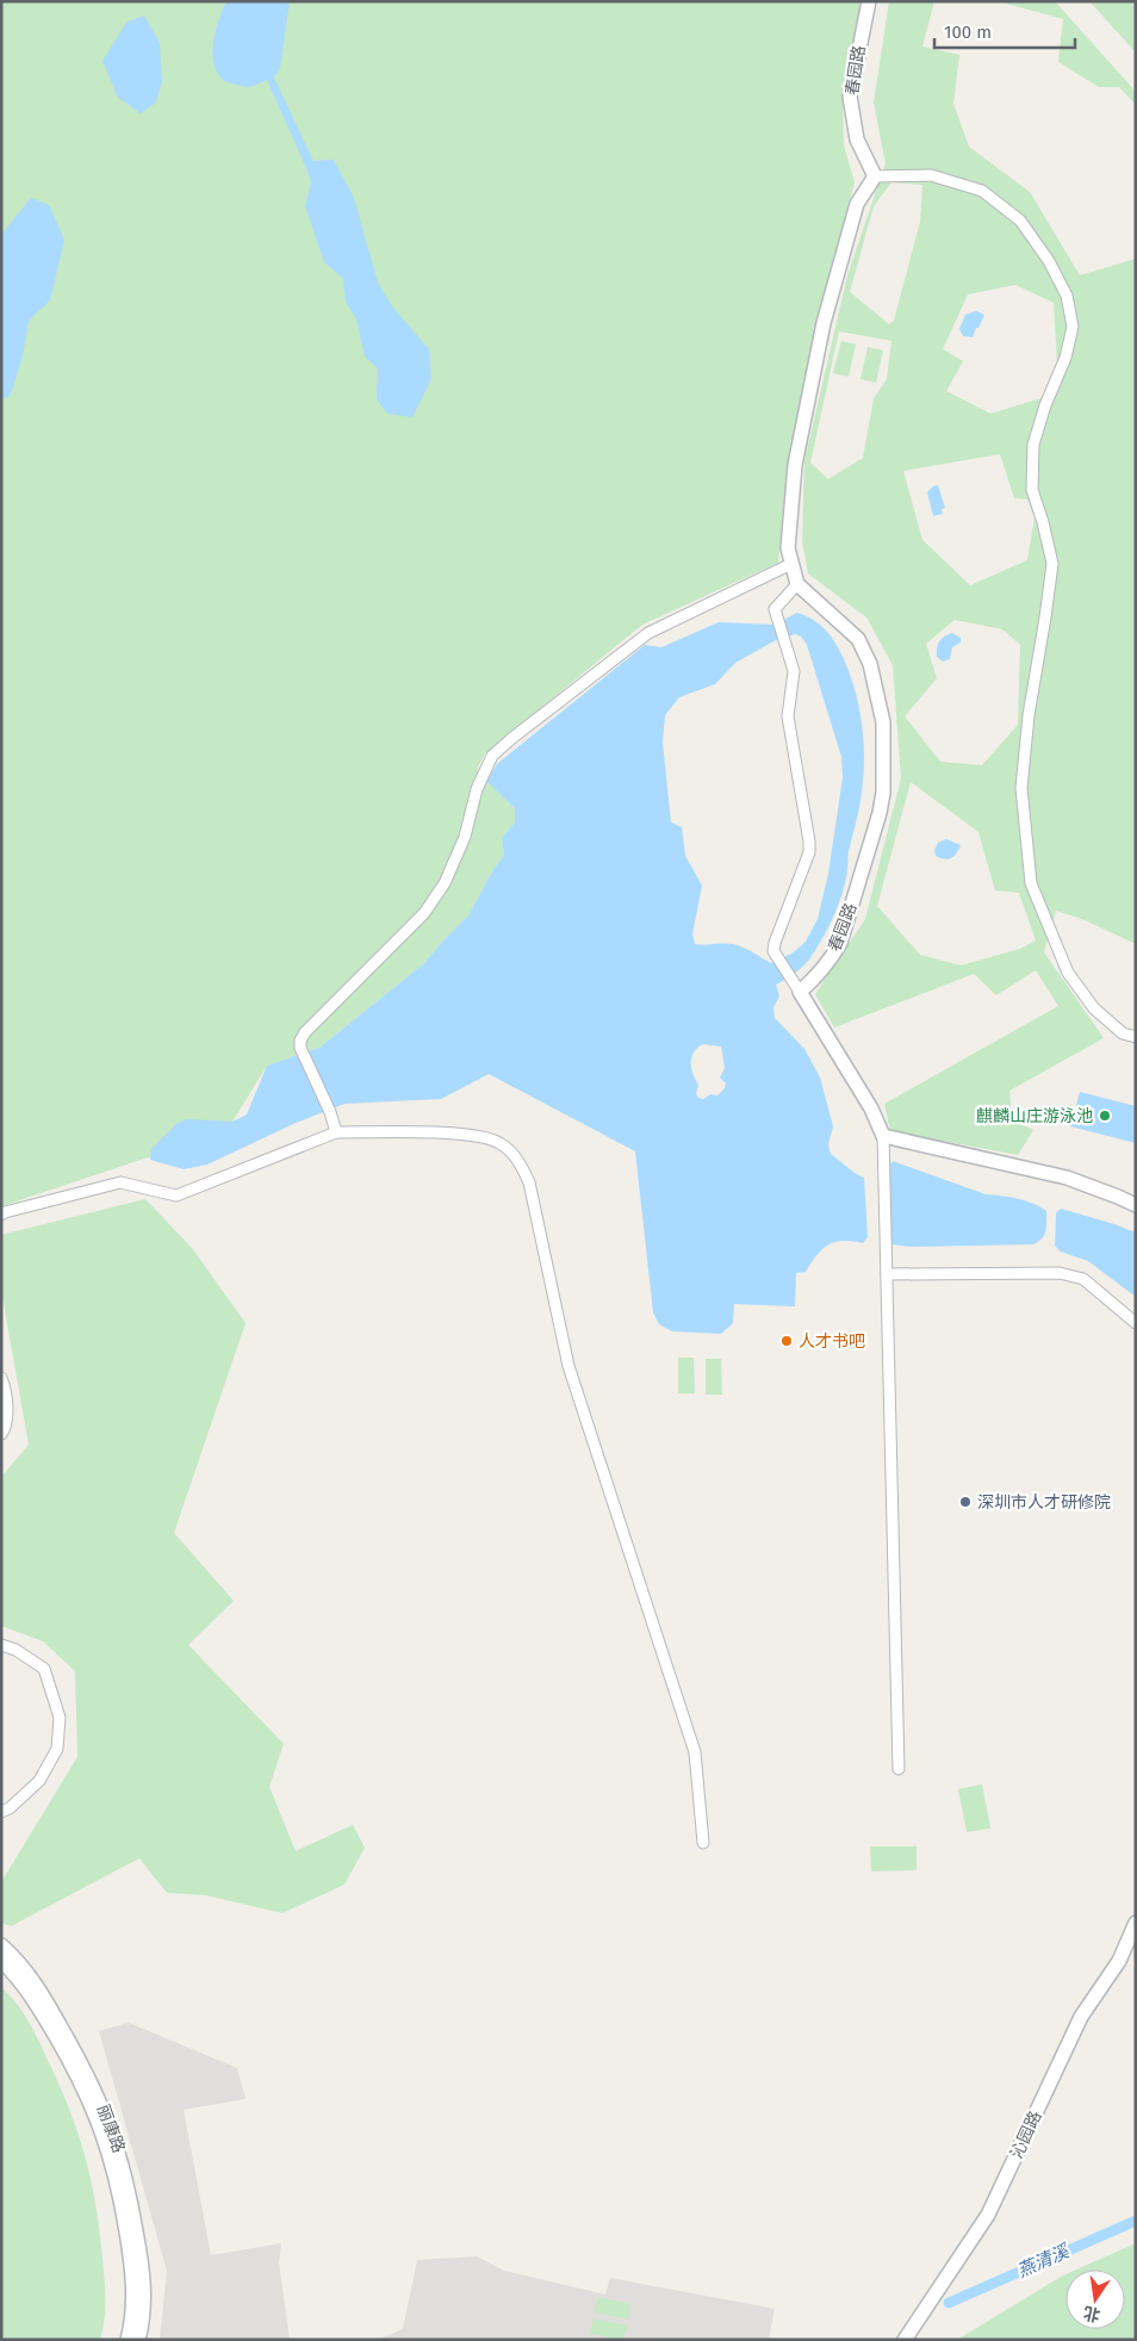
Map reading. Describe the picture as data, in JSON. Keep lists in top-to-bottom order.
{
  "streets": {
    "street": ["春园路", "丽康路", "沁园路"]
  },
  "water": ["燕清溪"],
  "places": ["麒麟山庄游泳池", "人才书吧", "深圳市人才研修院"],
  "scale_bar": "100 m",
  "north": "bottom"
}
